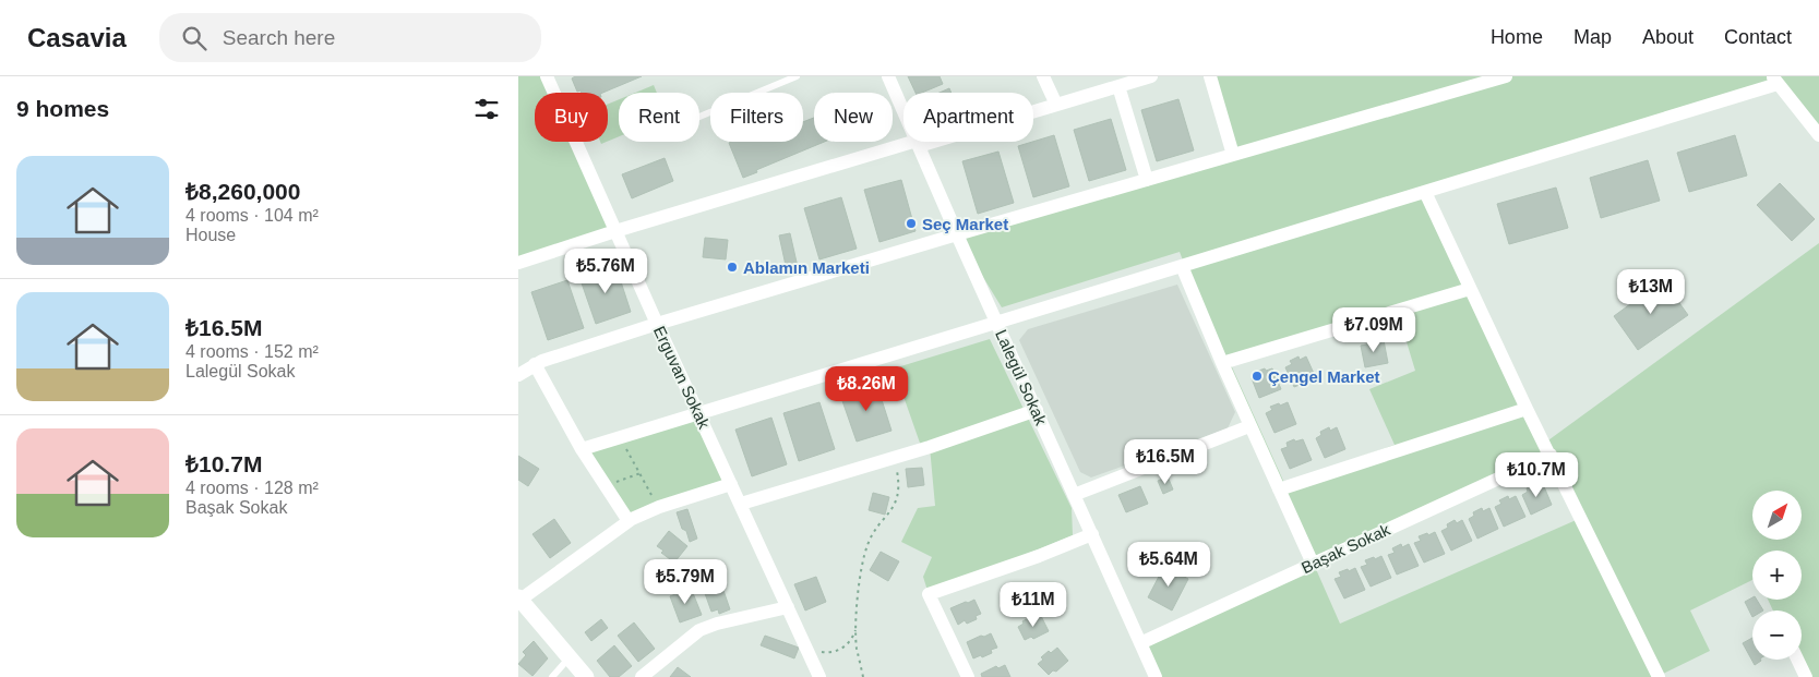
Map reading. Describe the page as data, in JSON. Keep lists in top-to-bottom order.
{
  "streets": {
    "street": ["Erguvan Sokak", "Lalegül Sokak", "Başak Sokak"]
  },
  "crossings": [
    ["Lalegül Sokak", "Başak Sokak"]
  ],
  "places": ["Seç Market", "Ablamın Marketi", "Çengel Market"],
  "north": "top right",
  "page": {
    "header": "Casavia",
    "search": "Search here",
    "nav": [
      "Home",
      "Map",
      "About",
      "Contact"
    ],
    "heading": "9 homes",
    "chip": [
      "Buy",
      "Rent",
      "Filters",
      "New",
      "Apartment"
    ],
    "list": [
      {
        "name": "₺8,260,000",
        "note": "4 rooms · 104 m² · House"
      },
      {
        "name": "₺16.5M",
        "note": "4 rooms · 152 m² · Lalegül Sokak"
      },
      {
        "name": "₺10.7M",
        "note": "4 rooms · 128 m² · Başak Sokak"
      }
    ],
    "price": [
      "₺5.76M",
      "₺13M",
      "₺7.09M",
      "₺8.26M",
      "₺16.5M",
      "₺10.7M",
      "₺5.64M",
      "₺5.79M",
      "₺11M"
    ],
    "map_buttons": ["+", "−"]
  }
}
